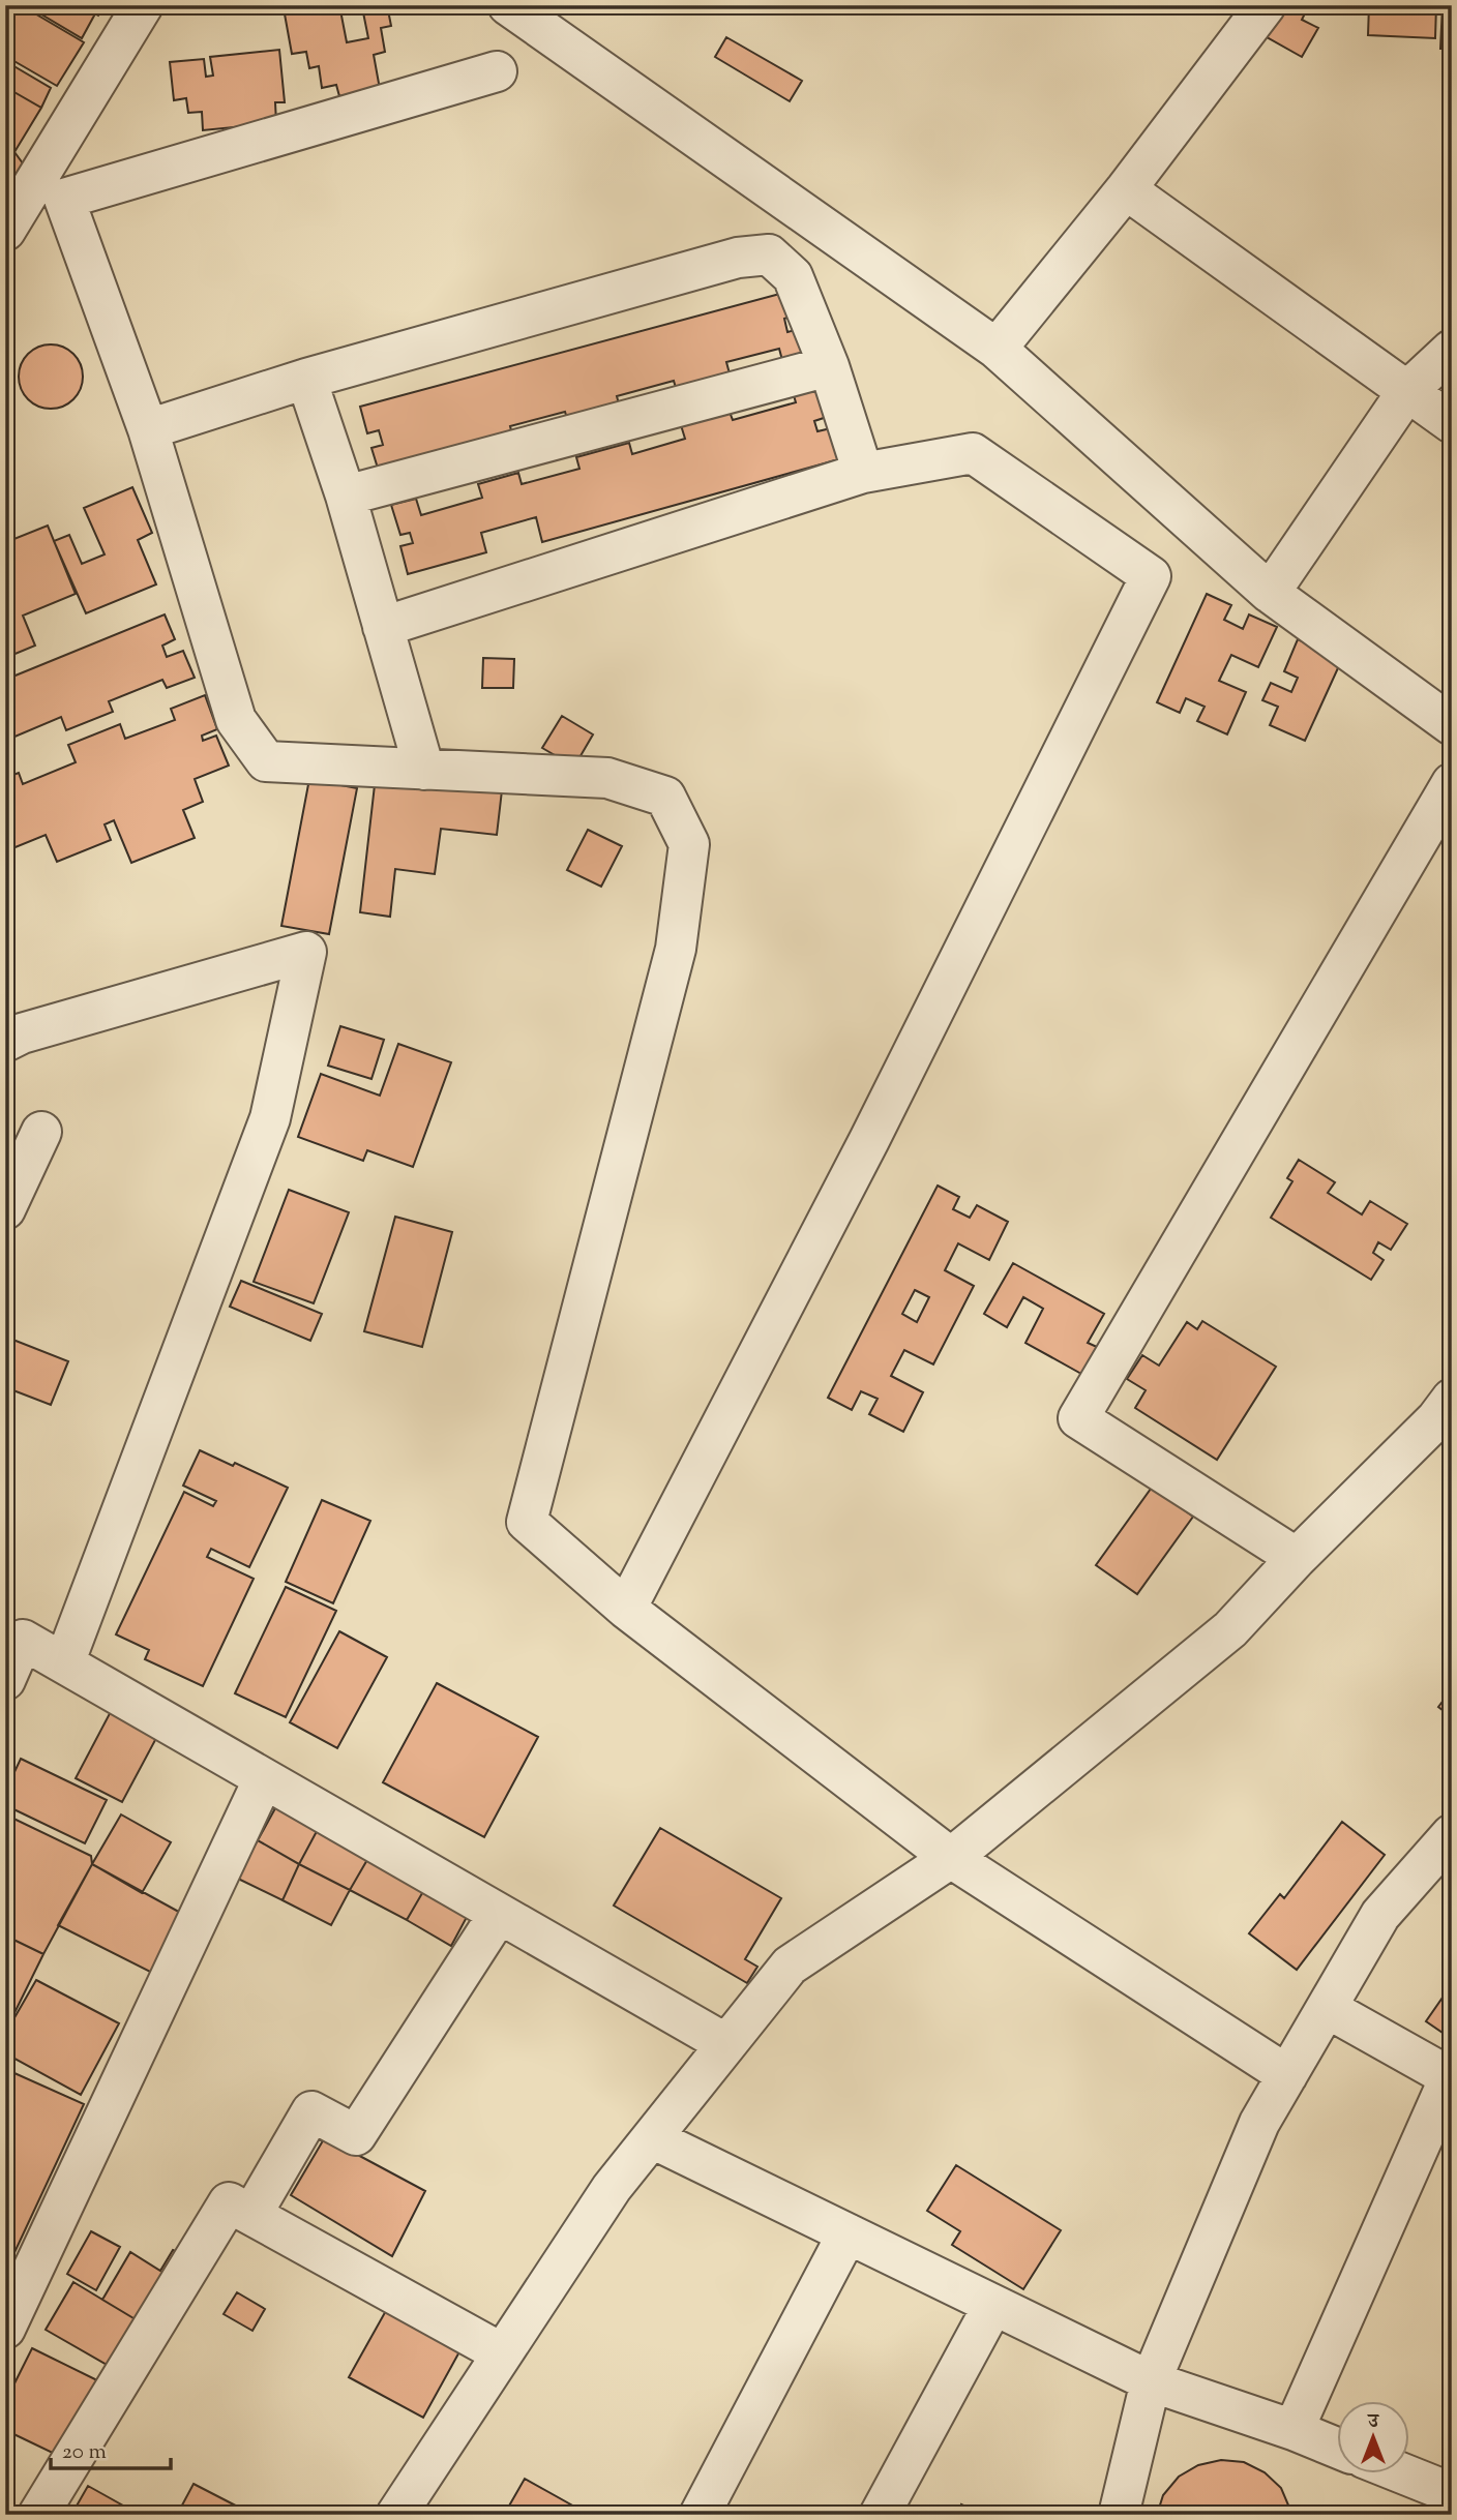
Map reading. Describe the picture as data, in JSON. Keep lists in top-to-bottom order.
{
  "scale_bar": "20 m",
  "north": "top"
}
